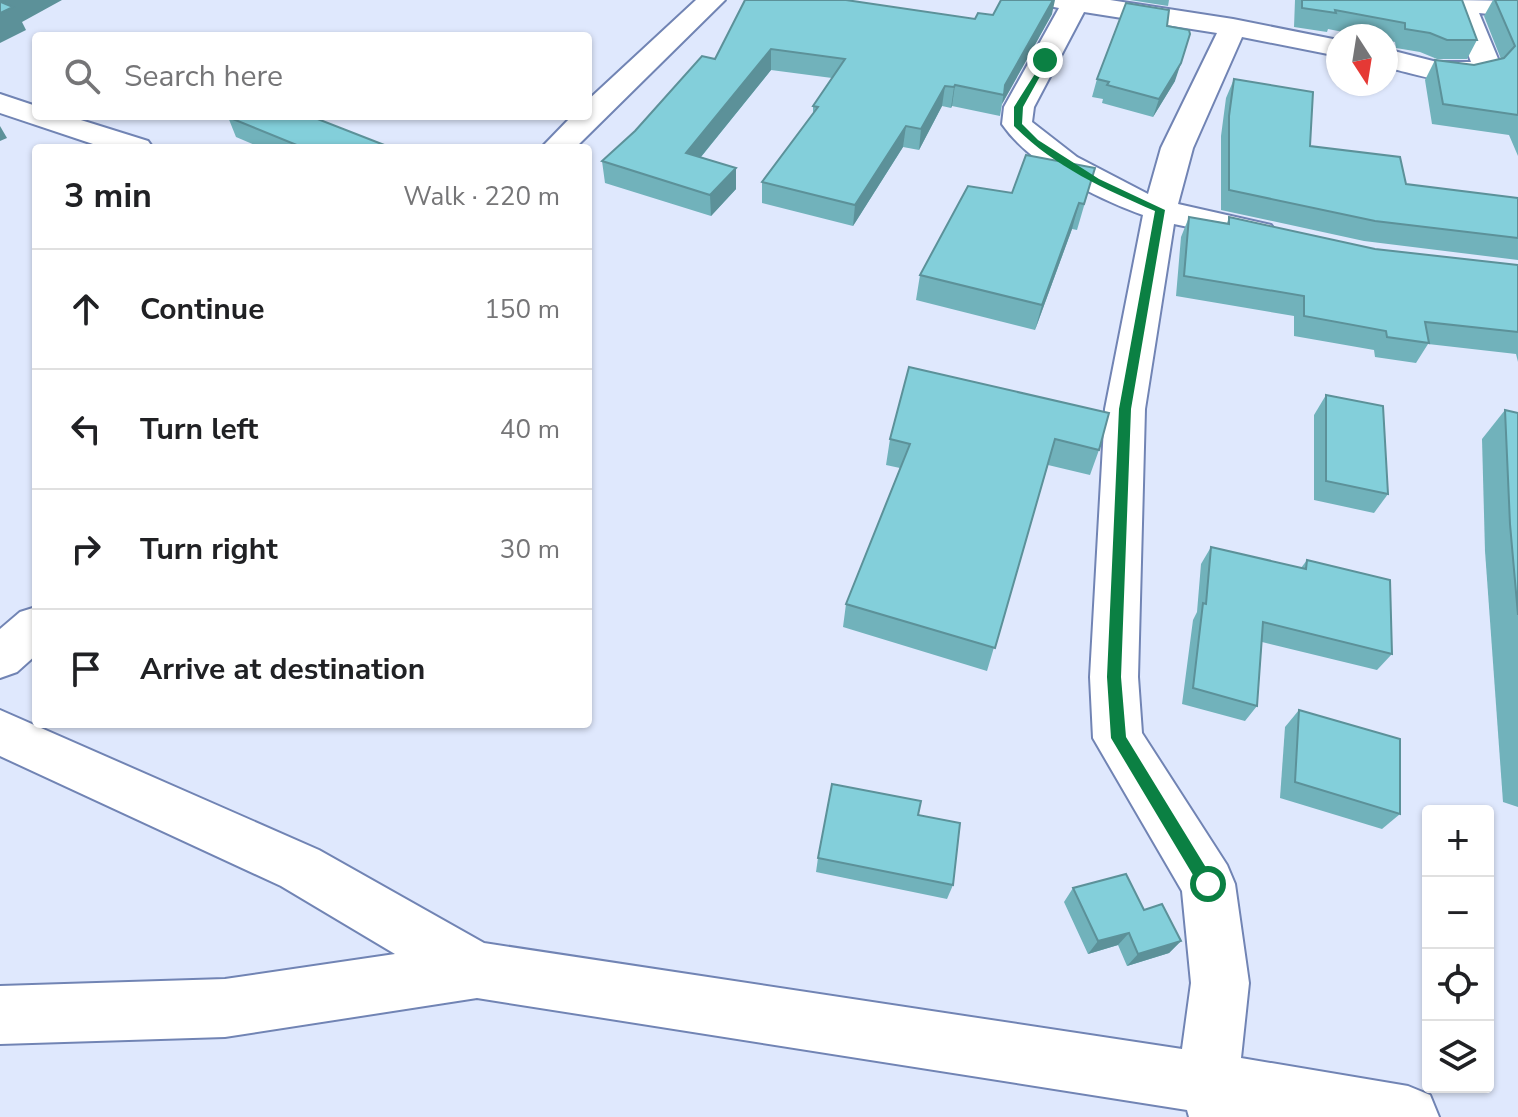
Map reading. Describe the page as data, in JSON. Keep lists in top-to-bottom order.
{
  "north": "bottom",
  "page": {
    "search": "Search here",
    "heading": ["3 min", "Walk · 220 m"],
    "list": [
      ["Continue", "150 m"],
      ["Turn left", "40 m"],
      ["Turn right", "30 m"],
      "Arrive at destination"
    ],
    "map_buttons": ["+", "−"]
  }
}
